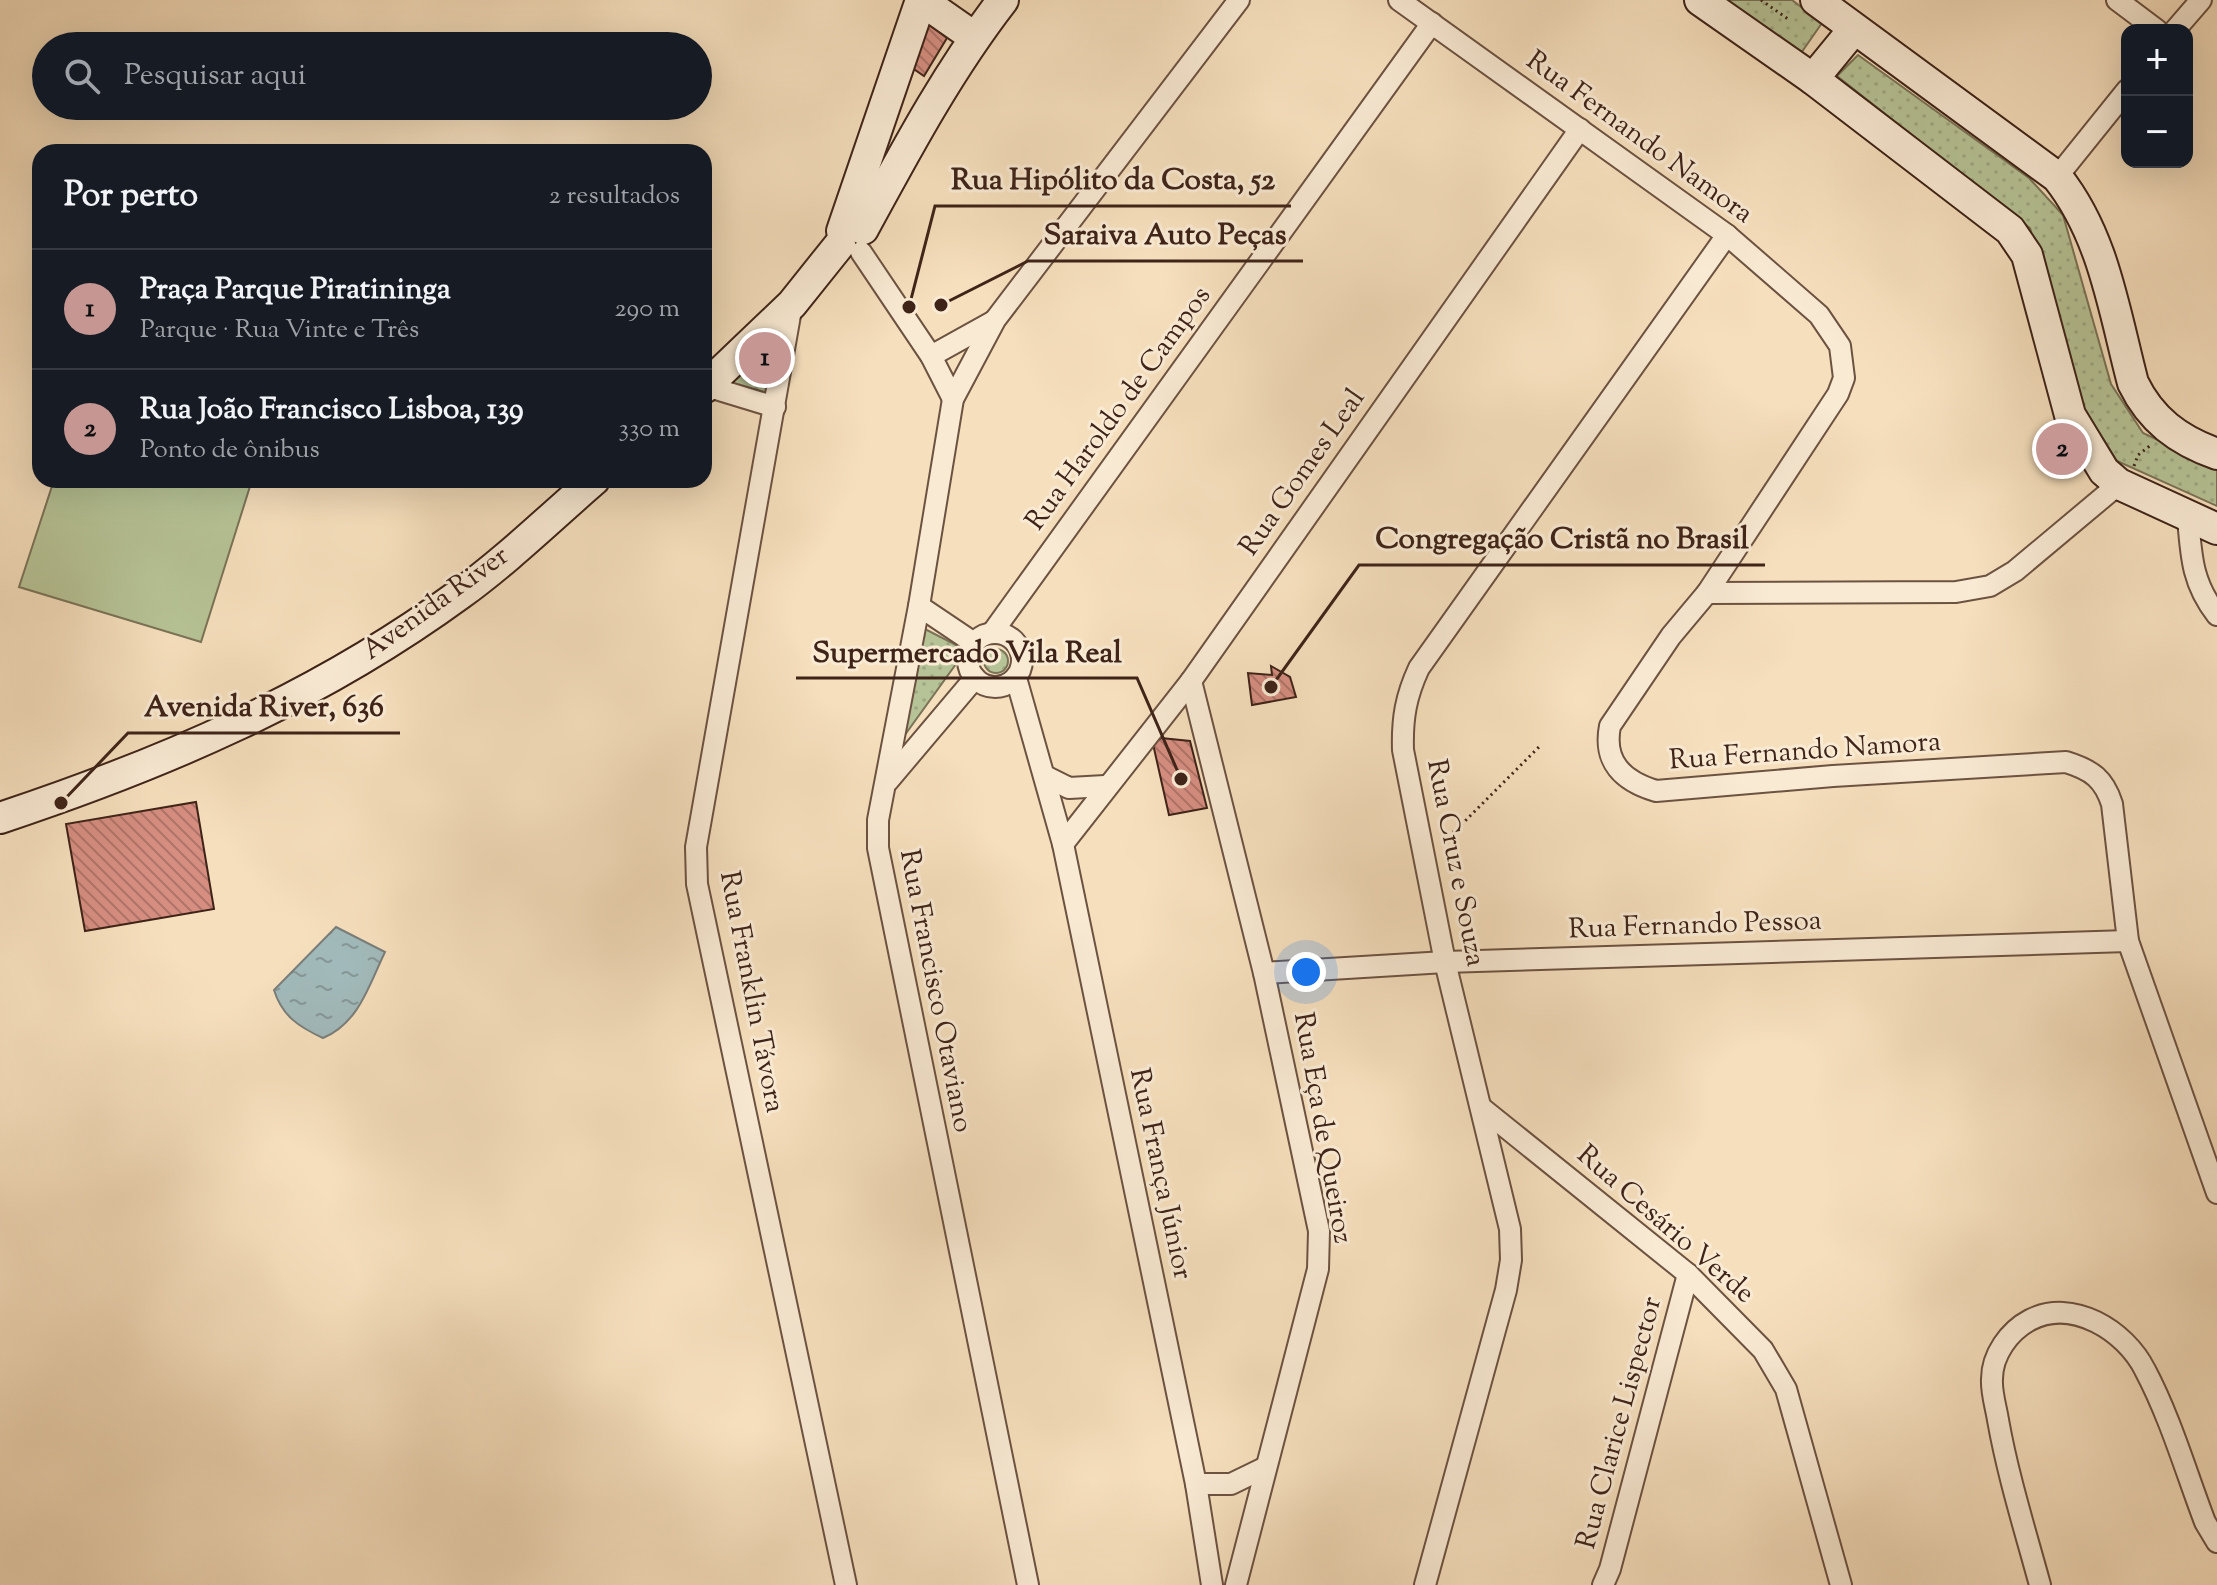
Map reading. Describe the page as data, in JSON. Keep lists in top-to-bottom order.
{
  "streets": {
    "street": [
      "Rua Fernando Namora",
      "Rua Haroldo de Campos",
      "Rua Gomes Leal",
      "Avenida River",
      "Rua Cruz e Souza",
      "Rua Fernando Pessoa",
      "Rua Francisco Otaviano",
      "Rua Franklin Távora",
      "Rua Eça de Queiroz",
      "Rua França Júnior",
      "Rua Cesário Verde",
      "Rua Clarice Lispector"
    ]
  },
  "crossings": [
    ["Rua Fernando Namora", "Rua Haroldo de Campos"],
    ["Rua Fernando Namora", "Rua Gomes Leal"],
    ["Rua Fernando Namora", "Rua Cruz e Souza"],
    ["Rua Fernando Namora", "Rua Fernando Pessoa"],
    ["Rua Haroldo de Campos", "Rua França Júnior"],
    ["Rua Gomes Leal", "Rua Eça de Queiroz"],
    ["Rua Gomes Leal", "Rua França Júnior"],
    ["Rua Cruz e Souza", "Rua Fernando Pessoa"],
    ["Rua Cruz e Souza", "Rua Cesário Verde"],
    ["Rua Fernando Pessoa", "Rua Eça de Queiroz"],
    ["Rua Cesário Verde", "Rua Clarice Lispector"]
  ],
  "places": [
    "Saraiva Auto Peças",
    "Rua Hipólito da Costa, 52",
    "Congregação Cristã no Brasil",
    "Supermercado Vila Real",
    "Avenida River, 636"
  ],
  "page": {
    "map_buttons": ["+", "−"],
    "search": "Pesquisar aqui",
    "heading": ["Por perto", "2 resultados"],
    "list": [
      {
        "mark": "1",
        "name": "Praça Parque Piratininga",
        "note": "Parque · Rua Vinte e Três",
        "value": "290 m"
      },
      {
        "mark": "2",
        "name": "Rua João Francisco Lisboa, 139",
        "note": "Ponto de ônibus",
        "value": "330 m"
      }
    ],
    "pins": ["1", "2"]
  }
}
